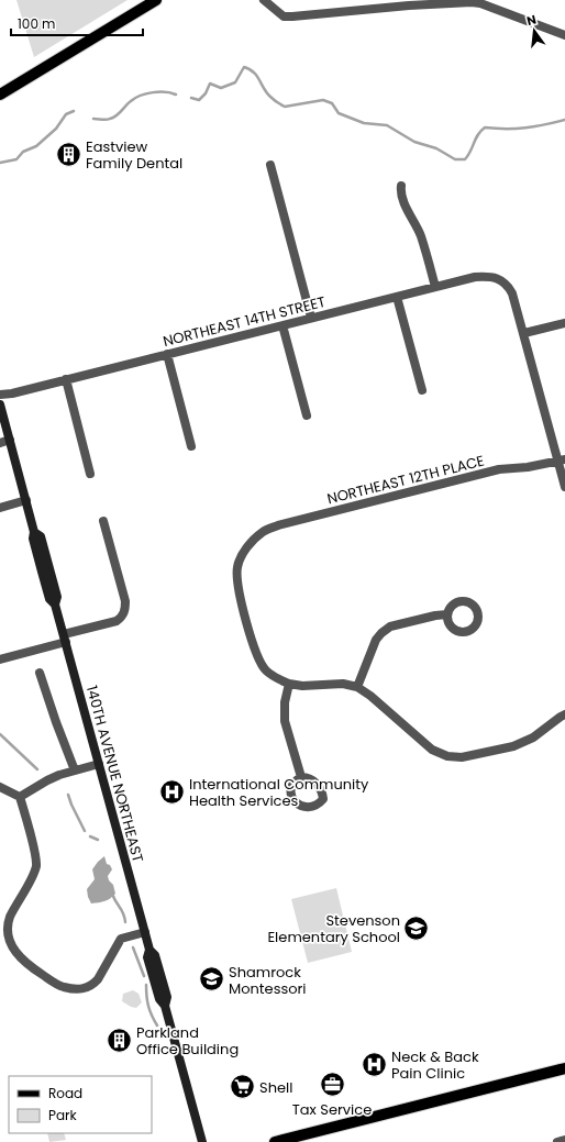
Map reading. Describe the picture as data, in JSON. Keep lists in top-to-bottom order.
{
  "streets": {
    "main road": ["140TH AVENUE NORTHEAST"],
    "street": ["NORTHEAST 14TH STREET", "NORTHEAST 12TH PLACE"]
  },
  "places": {
    "building": ["Eastview Family Dental", "Parkland Office Building"],
    "hospital": ["International Community Health Services", "Neck & Back Pain Clinic"],
    "school or university": ["Stevenson Elementary School", "Shamrock Montessori"],
    "office": ["Tax Service"],
    "supermarket": ["Shell"]
  },
  "legend": ["Road", "Park"],
  "scale_bar": "100 m",
  "north": "top"
}
